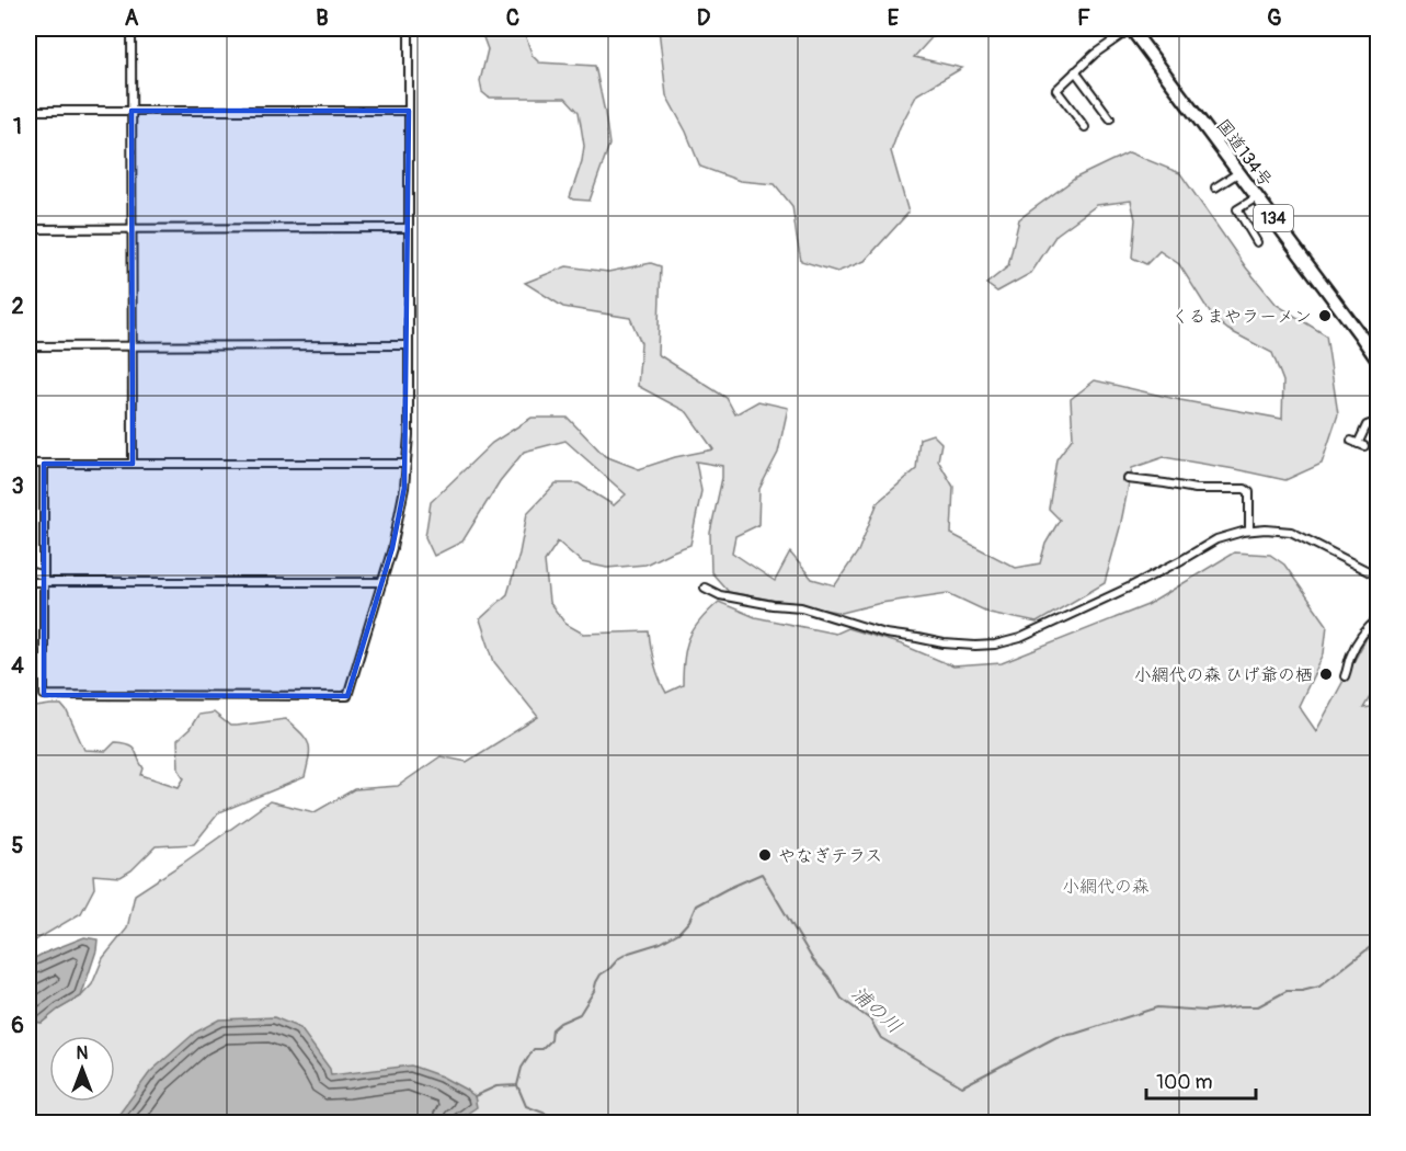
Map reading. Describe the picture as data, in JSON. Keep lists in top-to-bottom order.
{
  "streets": {
    "highway": ["国道134号", "134"]
  },
  "water": ["浦の川"],
  "parks": ["小網代の森"],
  "places": ["くるまやラーメン", "小網代の森 ひげ爺の栖", "やなぎテラス"],
  "scale_bar": "100 m",
  "north": "top",
  "grid": {
    "columns": [
      "A",
      "B",
      "C",
      "D",
      "E",
      "F",
      "G"
    ],
    "rows": [
      "1",
      "2",
      "3",
      "4",
      "5",
      "6"
    ]
  }
}
